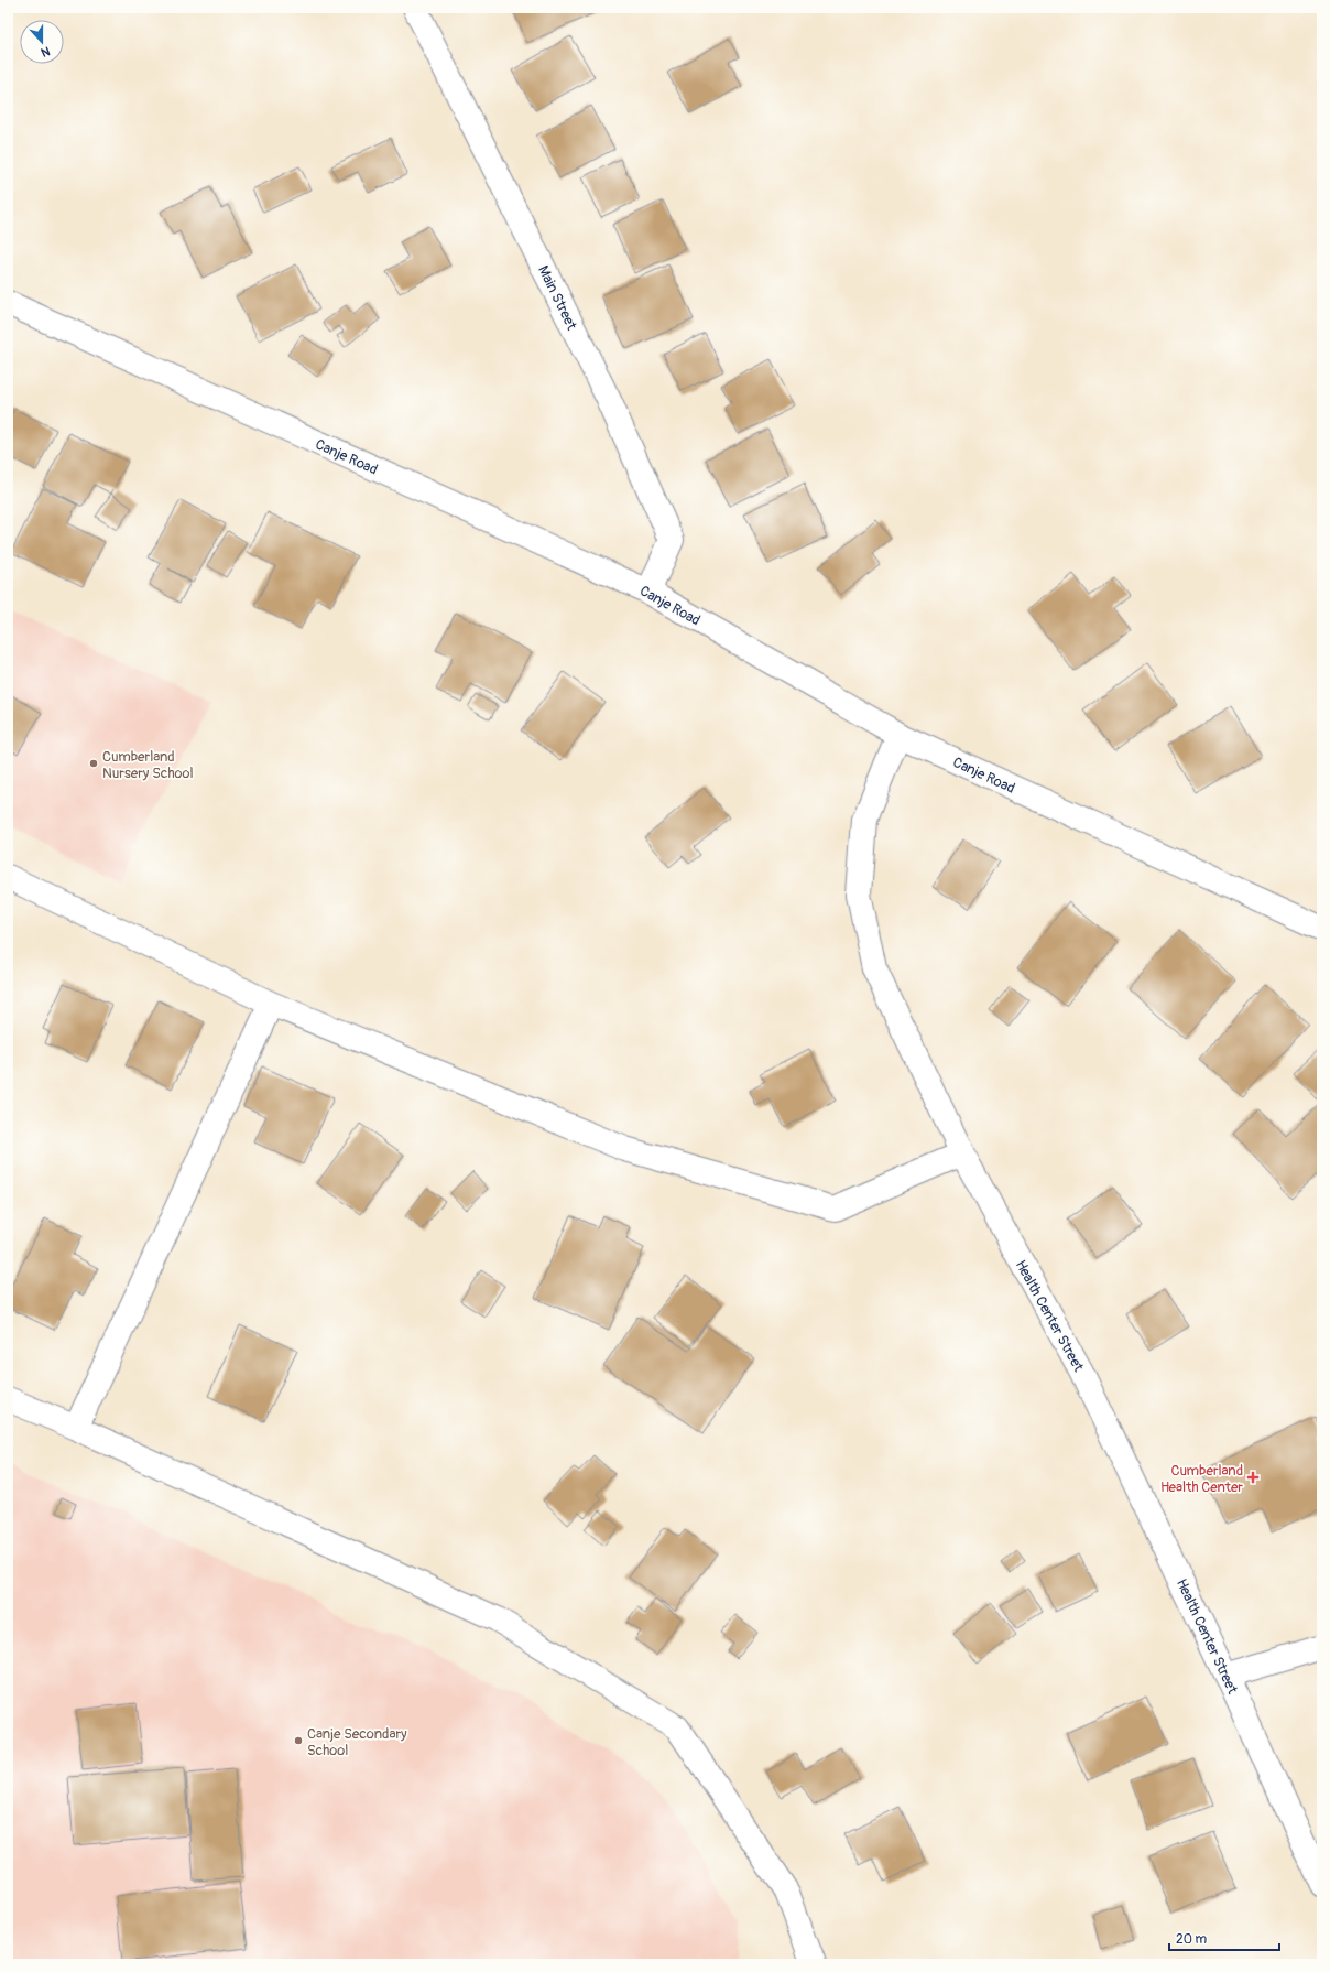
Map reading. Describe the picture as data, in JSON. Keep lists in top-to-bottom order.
{
  "streets": {
    "street": ["Main Street", "Canje Road", "Health Center Street"]
  },
  "crossings": [
    ["Main Street", "Canje Road"],
    ["Canje Road", "Health Center Street"]
  ],
  "places": {
    "other": ["Cumberland Nursery School", "Canje Secondary School"],
    "health": ["Cumberland Health Center"]
  },
  "scale_bar": "20 m",
  "north": "bottom"
}
